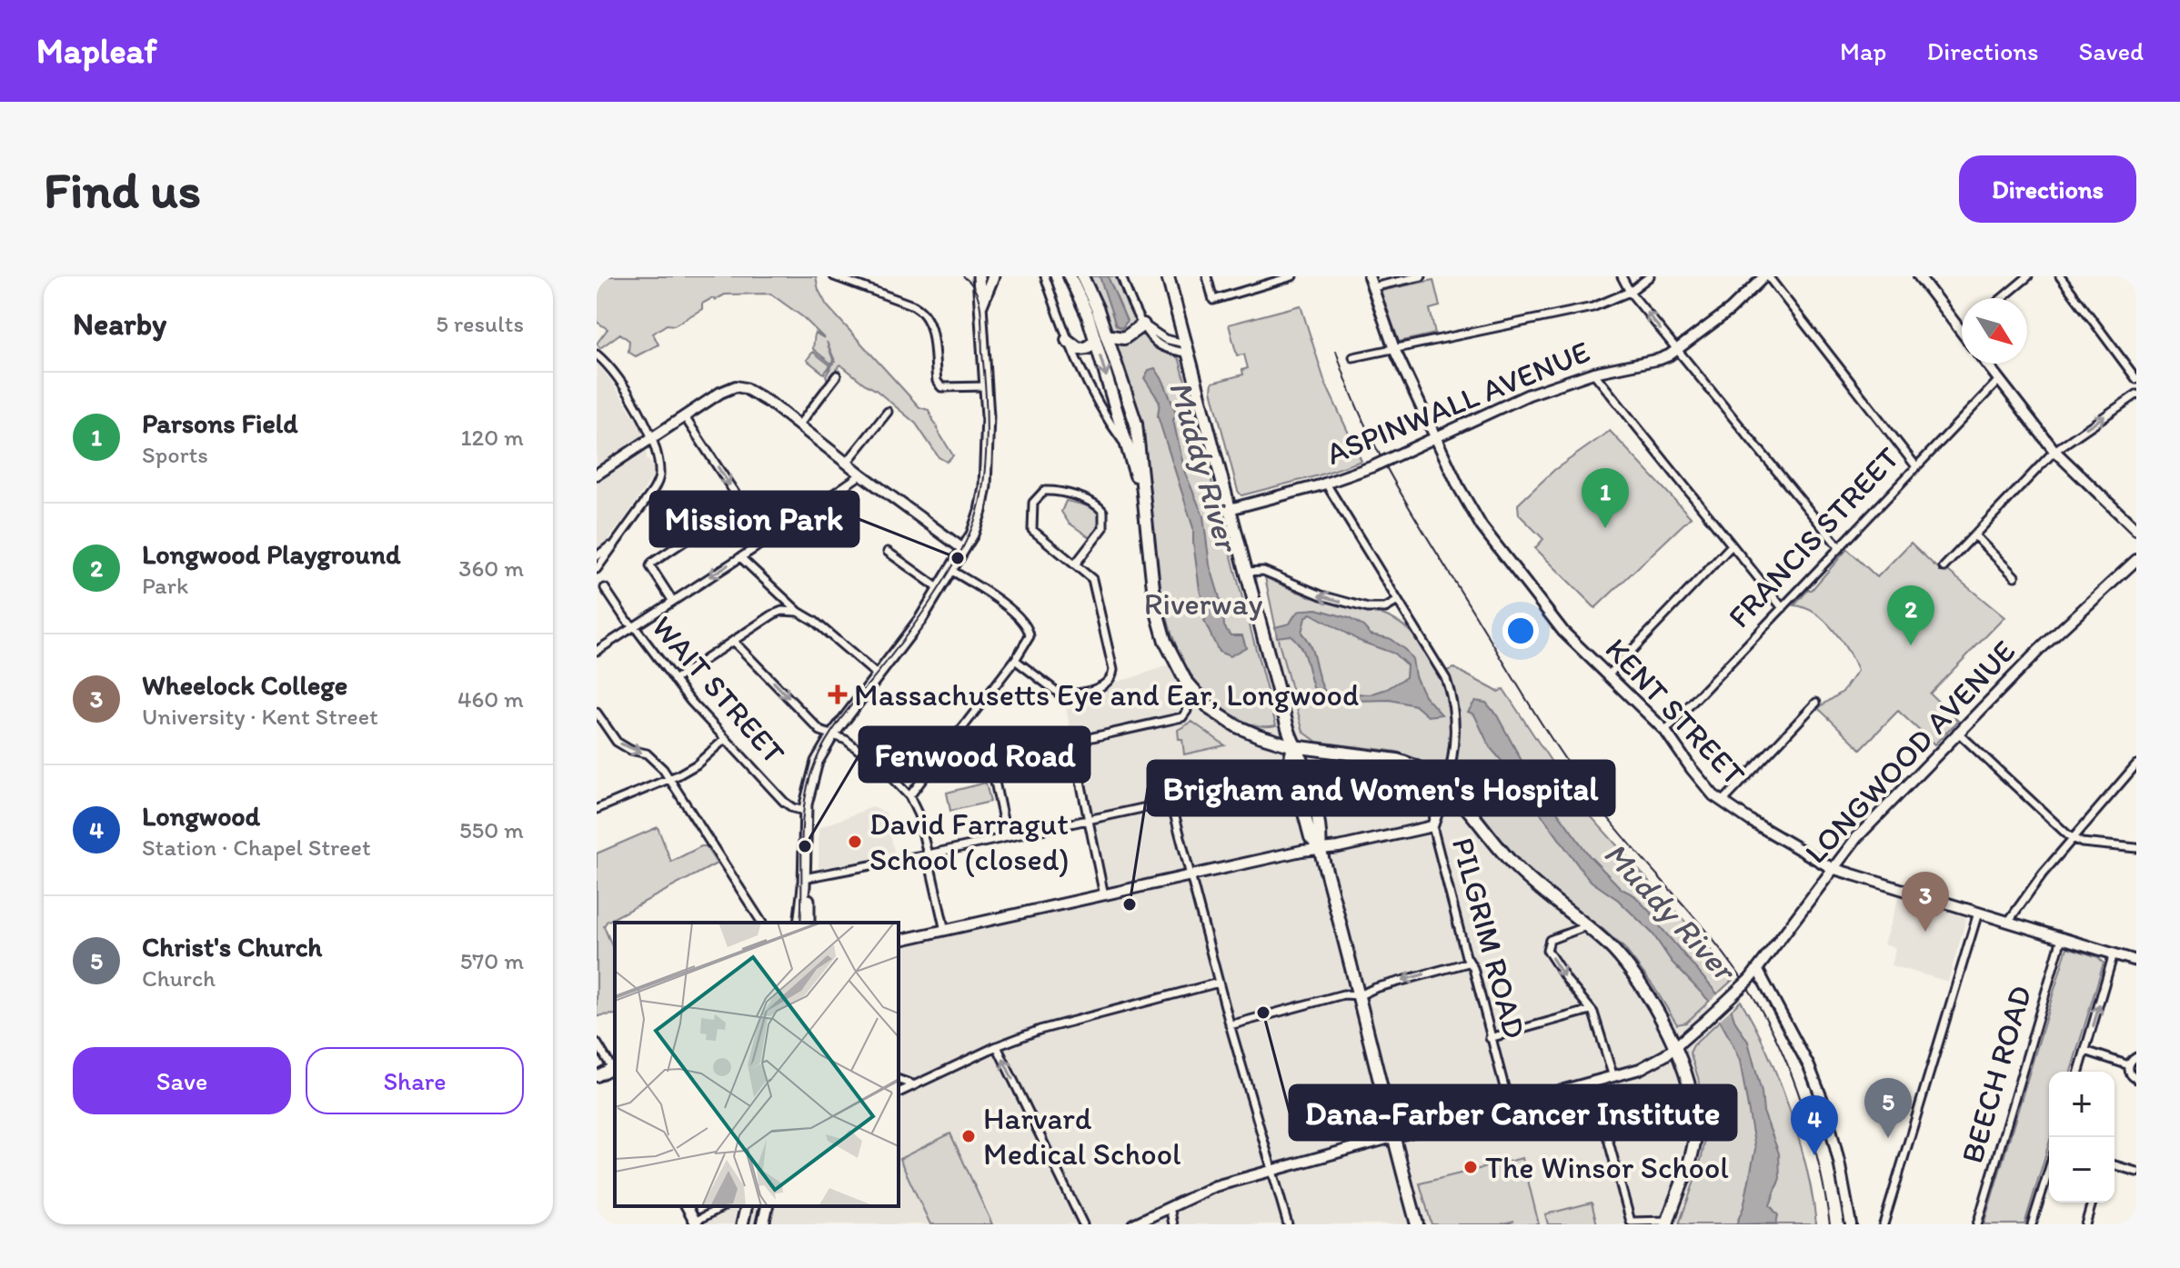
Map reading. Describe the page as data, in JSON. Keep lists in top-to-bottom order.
{
  "streets": {
    "main road": [
      "ASPINWALL AVENUE",
      "KENT STREET",
      "LONGWOOD AVENUE",
      "PILGRIM ROAD"
    ],
    "street": ["FRANCIS STREET", "WAIT STREET", "BEECH ROAD"]
  },
  "crossings": [
    ["ASPINWALL AVENUE", "KENT STREET"],
    ["FRANCIS STREET", "KENT STREET"],
    ["KENT STREET", "LONGWOOD AVENUE"],
    ["KENT STREET", "BEECH ROAD"],
    ["LONGWOOD AVENUE", "PILGRIM ROAD"]
  ],
  "water": ["Muddy River"],
  "parks": ["Riverway"],
  "places": {
    "other": [
      "Mission Park",
      "David Farragut School (closed)",
      "Fenwood Road",
      "Brigham and Women's Hospital",
      "Dana-Farber Cancer Institute",
      "Harvard Medical School",
      "The Winsor School"
    ],
    "health": ["Massachusetts Eye and Ear, Longwood"]
  },
  "north": "bottom right",
  "page": {
    "header": "Mapleaf",
    "nav": ["Map", "Directions", "Saved"],
    "buttons": [
      "Directions",
      ["Save", "Share"]
    ],
    "title": "Find us",
    "heading": ["Nearby", "5 results"],
    "list": [
      {
        "mark": "1",
        "name": "Parsons Field",
        "note": "Sports",
        "value": "120 m"
      },
      {
        "mark": "2",
        "name": "Longwood Playground",
        "note": "Park",
        "value": "360 m"
      },
      {
        "mark": "3",
        "name": "Wheelock College",
        "note": "University · Kent Street",
        "value": "460 m"
      },
      {
        "mark": "4",
        "name": "Longwood",
        "note": "Station · Chapel Street",
        "value": "550 m"
      },
      {
        "mark": "5",
        "name": "Christ's Church",
        "note": "Church",
        "value": "570 m"
      }
    ],
    "pins": [
      "1",
      "2",
      "3",
      "5",
      "4"
    ],
    "map_buttons": ["+", "−"]
  }
}
